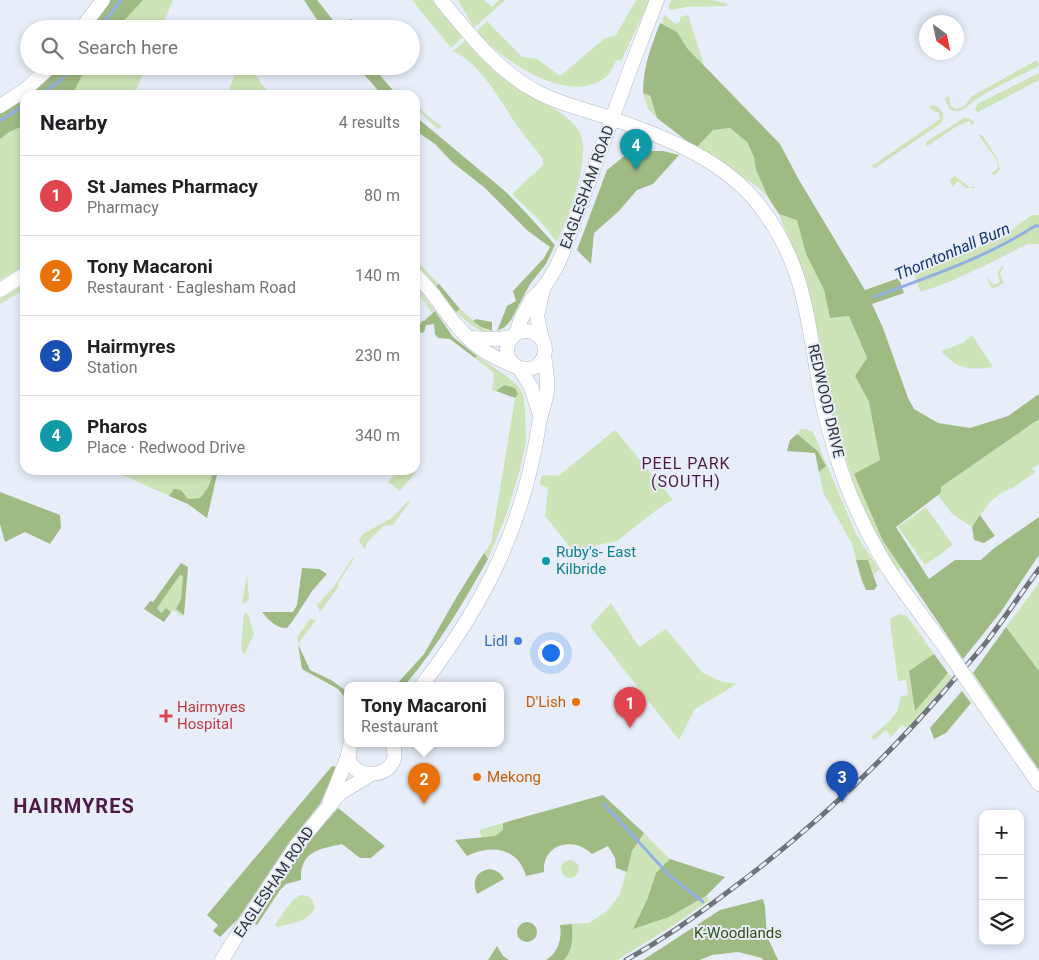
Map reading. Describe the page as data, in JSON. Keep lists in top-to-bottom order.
{
  "streets": {
    "street": ["EAGLESHAM ROAD", "REDWOOD DRIVE"]
  },
  "crossings": [
    ["EAGLESHAM ROAD", "REDWOOD DRIVE"]
  ],
  "districts": ["PEEL PARK (SOUTH)", "HAIRMYRES"],
  "water": ["Thorntonhall Burn"],
  "parks": ["K-Woodlands"],
  "places": {
    "other": [
      "Ruby's- East Kilbride",
      "Lidl",
      "D'Lish",
      "Mekong"
    ],
    "health": ["Hairmyres Hospital"]
  },
  "north": "bottom right",
  "page": {
    "search": "Search here",
    "heading": ["Nearby", "4 results"],
    "pins": [
      "4",
      "1",
      "3",
      "2"
    ],
    "list": [
      {
        "mark": "1",
        "name": "St James Pharmacy",
        "note": "Pharmacy",
        "value": "80 m"
      },
      {
        "mark": "2",
        "name": "Tony Macaroni",
        "note": "Restaurant · Eaglesham Road",
        "value": "140 m"
      },
      {
        "mark": "3",
        "name": "Hairmyres",
        "note": "Station",
        "value": "230 m"
      },
      {
        "mark": "4",
        "name": "Pharos",
        "note": "Place · Redwood Drive",
        "value": "340 m"
      }
    ],
    "popup": ["Tony Macaroni", "Restaurant"],
    "map_buttons": ["+", "−"]
  }
}
